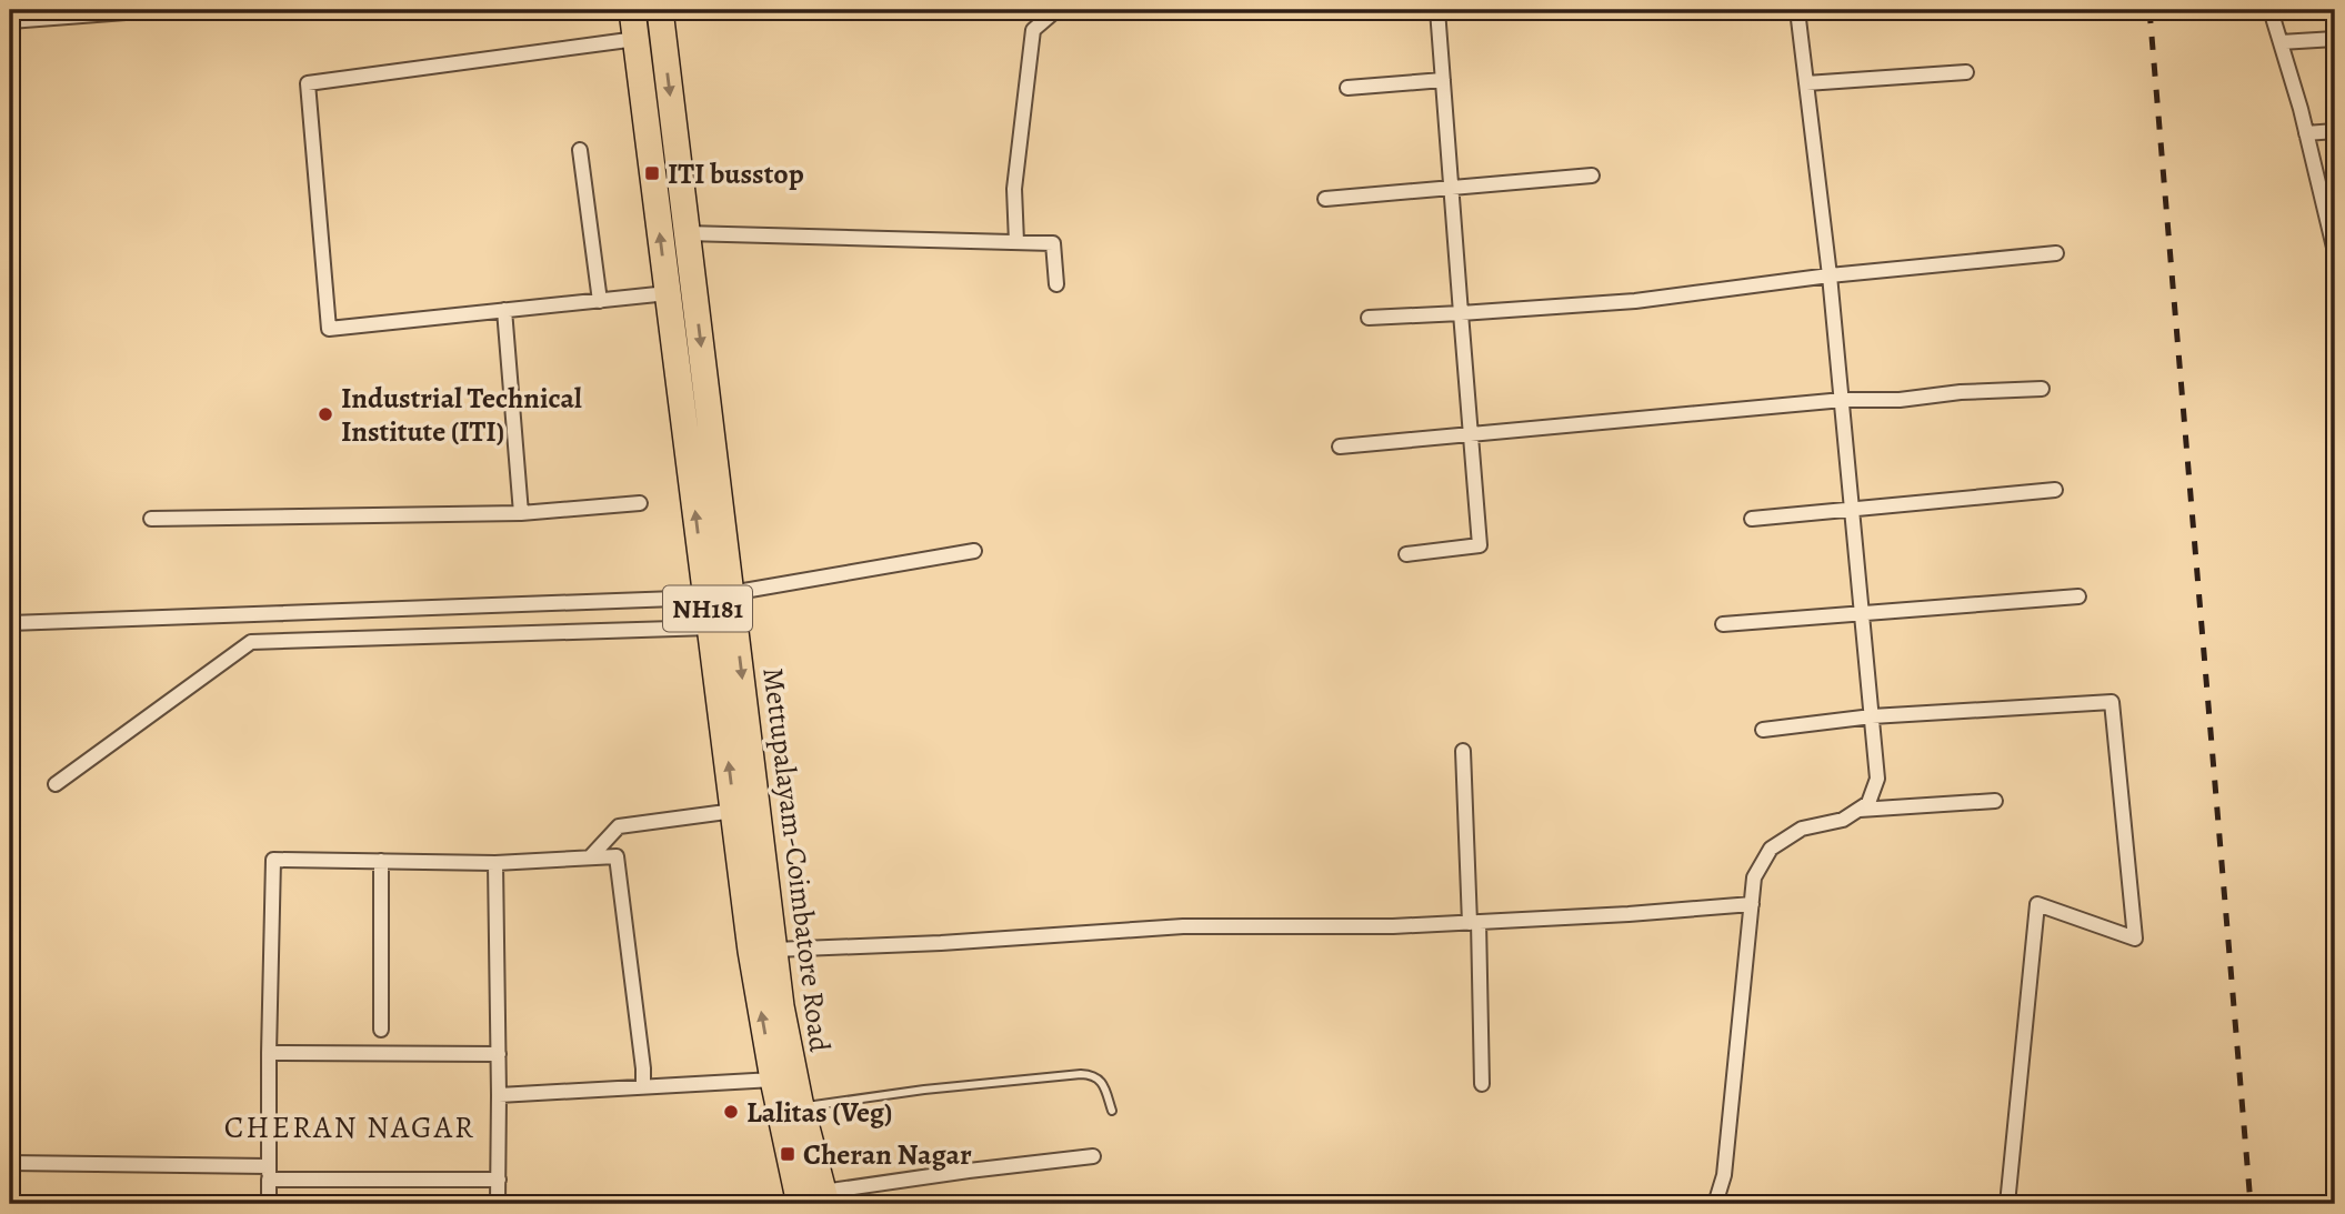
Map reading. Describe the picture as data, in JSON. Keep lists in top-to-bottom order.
{
  "streets": {
    "highway": ["NH181", "Mettupalayam-Coimbatore Road"]
  },
  "districts": ["CHERAN NAGAR"],
  "places": {
    "transit": ["ITI busstop", "Cheran Nagar"],
    "other": ["Industrial Technical Institute (ITI)", "Lalitas (Veg)"]
  }
}
